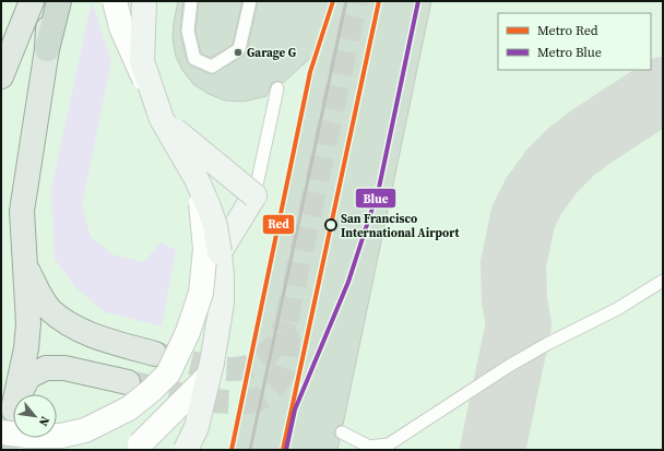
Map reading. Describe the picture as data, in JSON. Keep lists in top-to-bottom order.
{
  "places": ["Garage G", "San Francisco International Airport"],
  "lines": ["metro line Red", "metro line Blue"],
  "legend": ["Metro Red", "Metro Blue"],
  "north": "bottom right"
}
